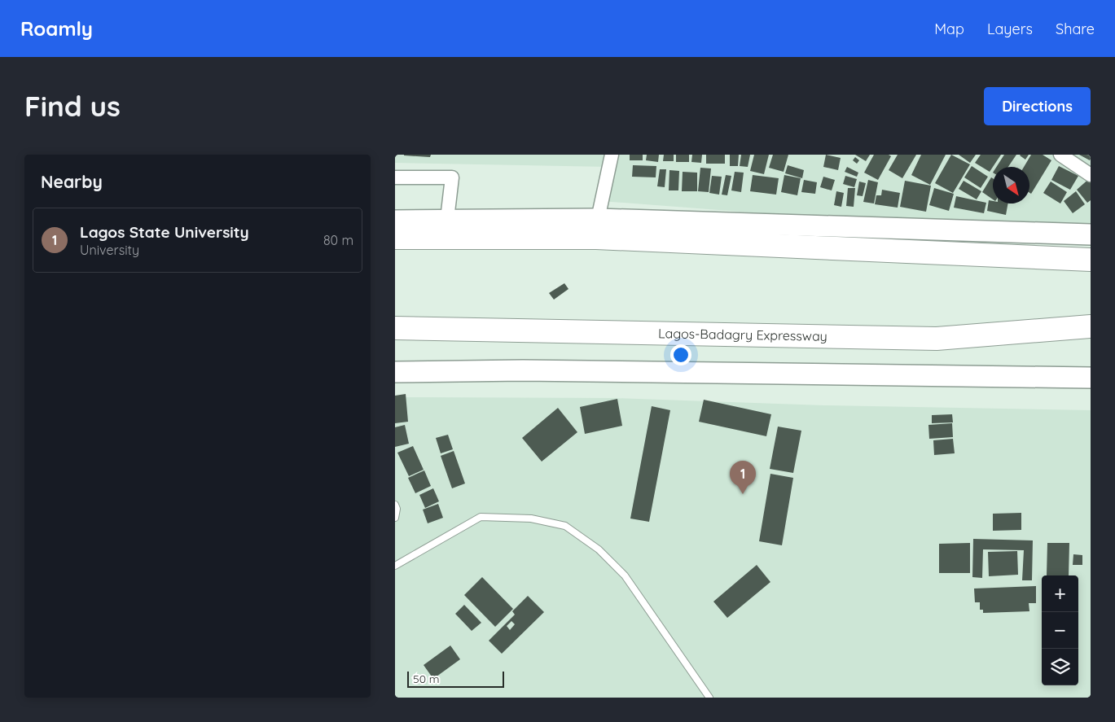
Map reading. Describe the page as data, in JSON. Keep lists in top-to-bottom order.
{
  "streets": {
    "highway": ["Lagos-Badagry Expressway"]
  },
  "scale_bar": "50 m",
  "north": "bottom right",
  "page": {
    "header": "Roamly",
    "nav": ["Map", "Layers", "Share"],
    "buttons": "Directions",
    "title": "Find us",
    "heading": "Nearby",
    "list": [
      {
        "mark": "1",
        "name": "Lagos State University",
        "note": "University",
        "value": "80 m"
      }
    ],
    "pins": "1",
    "map_buttons": ["+", "−"],
    "scale": "50 m"
  }
}
